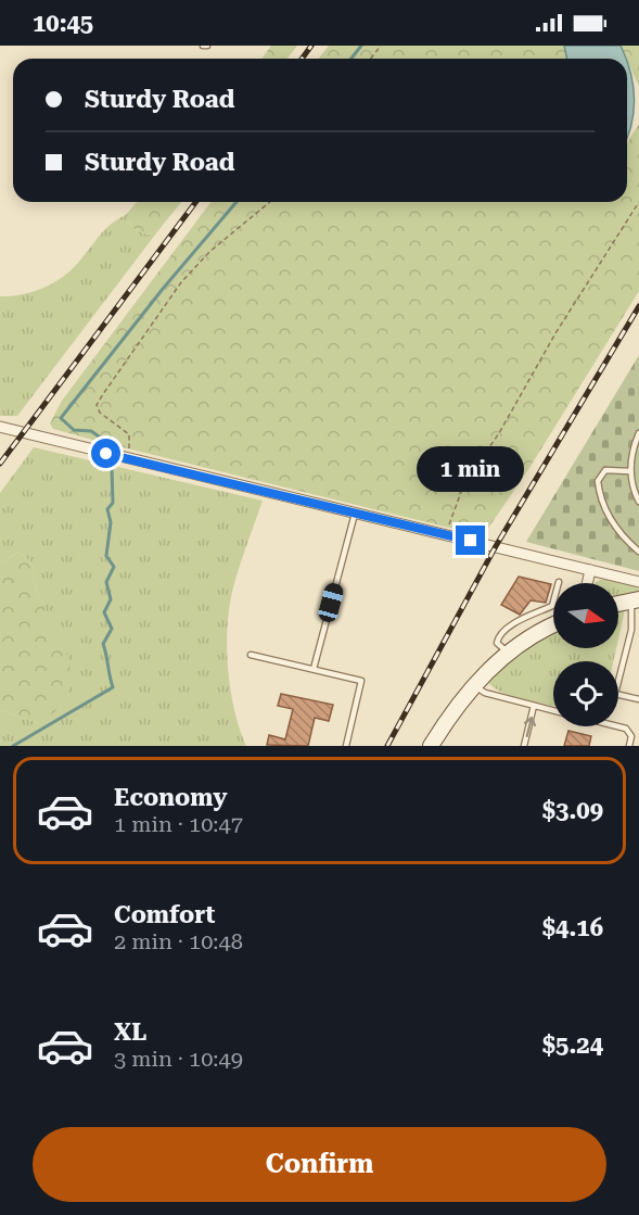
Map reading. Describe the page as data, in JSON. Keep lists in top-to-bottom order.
{
  "north": "right",
  "page": {
    "status": "10:45",
    "banner": ["Sturdy Road", "Sturdy Road"],
    "bubble": "1 min",
    "list": [
      {
        "name": "Economy",
        "note": "1 min · 10:47",
        "value": "$3.09"
      },
      {
        "name": "Comfort",
        "note": "2 min · 10:48",
        "value": "$4.16"
      },
      {
        "name": "XL",
        "note": "3 min · 10:49",
        "value": "$5.24"
      }
    ],
    "buttons": "Confirm"
  }
}
